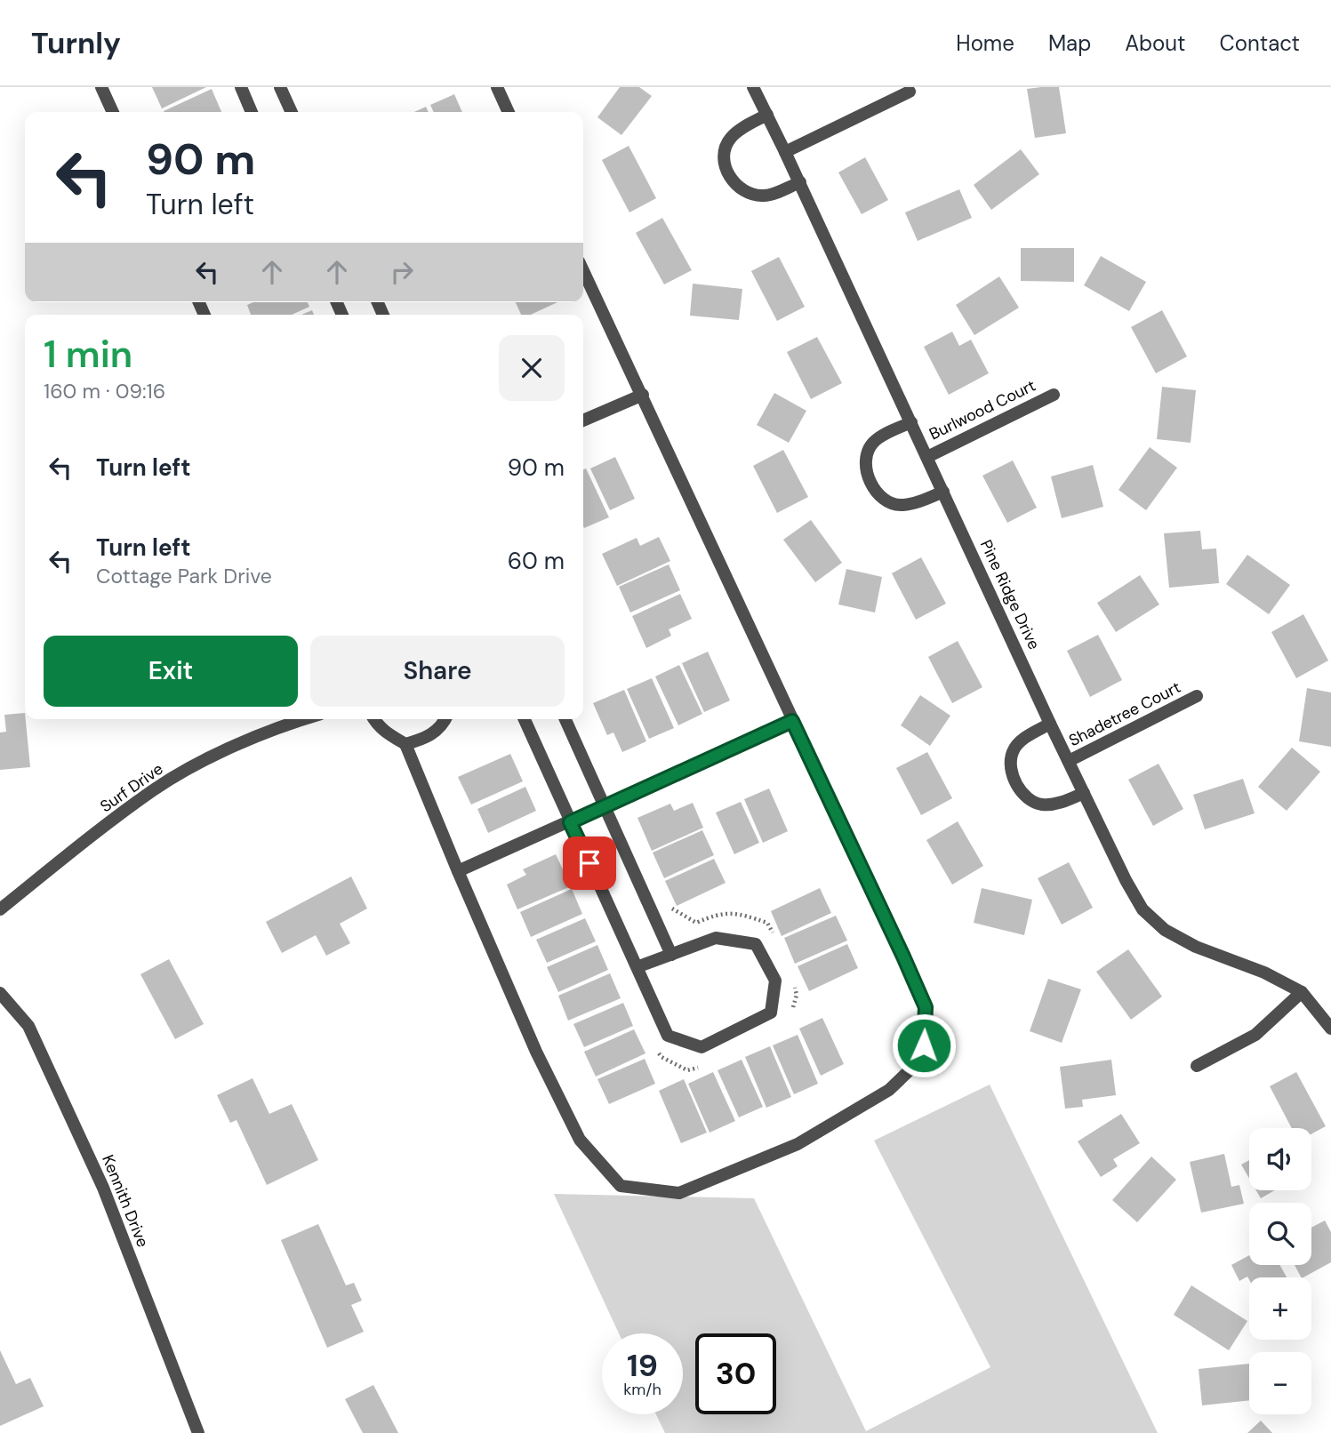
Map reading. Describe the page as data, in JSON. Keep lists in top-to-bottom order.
{
  "streets": {
    "street": [
      "Burlwood Court",
      "Pine Ridge Drive",
      "Shadetree Court",
      "Surf Drive",
      "Kennith Drive"
    ]
  },
  "crossings": [
    ["Burlwood Court", "Pine Ridge Drive"],
    ["Pine Ridge Drive", "Shadetree Court"]
  ],
  "page": {
    "header": "Turnly",
    "nav": [
      "Home",
      "Map",
      "About",
      "Contact"
    ],
    "turn": ["90 m", "Turn left"],
    "heading": ["1 min", "160 m · 09:16"],
    "list": [
      {
        "name": "Turn left",
        "value": "90 m"
      },
      {
        "name": "Turn left",
        "note": "Cottage Park Drive",
        "value": "60 m"
      }
    ],
    "buttons": ["Exit", "Share"],
    "map_buttons": ["+", "−"],
    "speed": "19 km/h",
    "limit": "30"
  }
}
